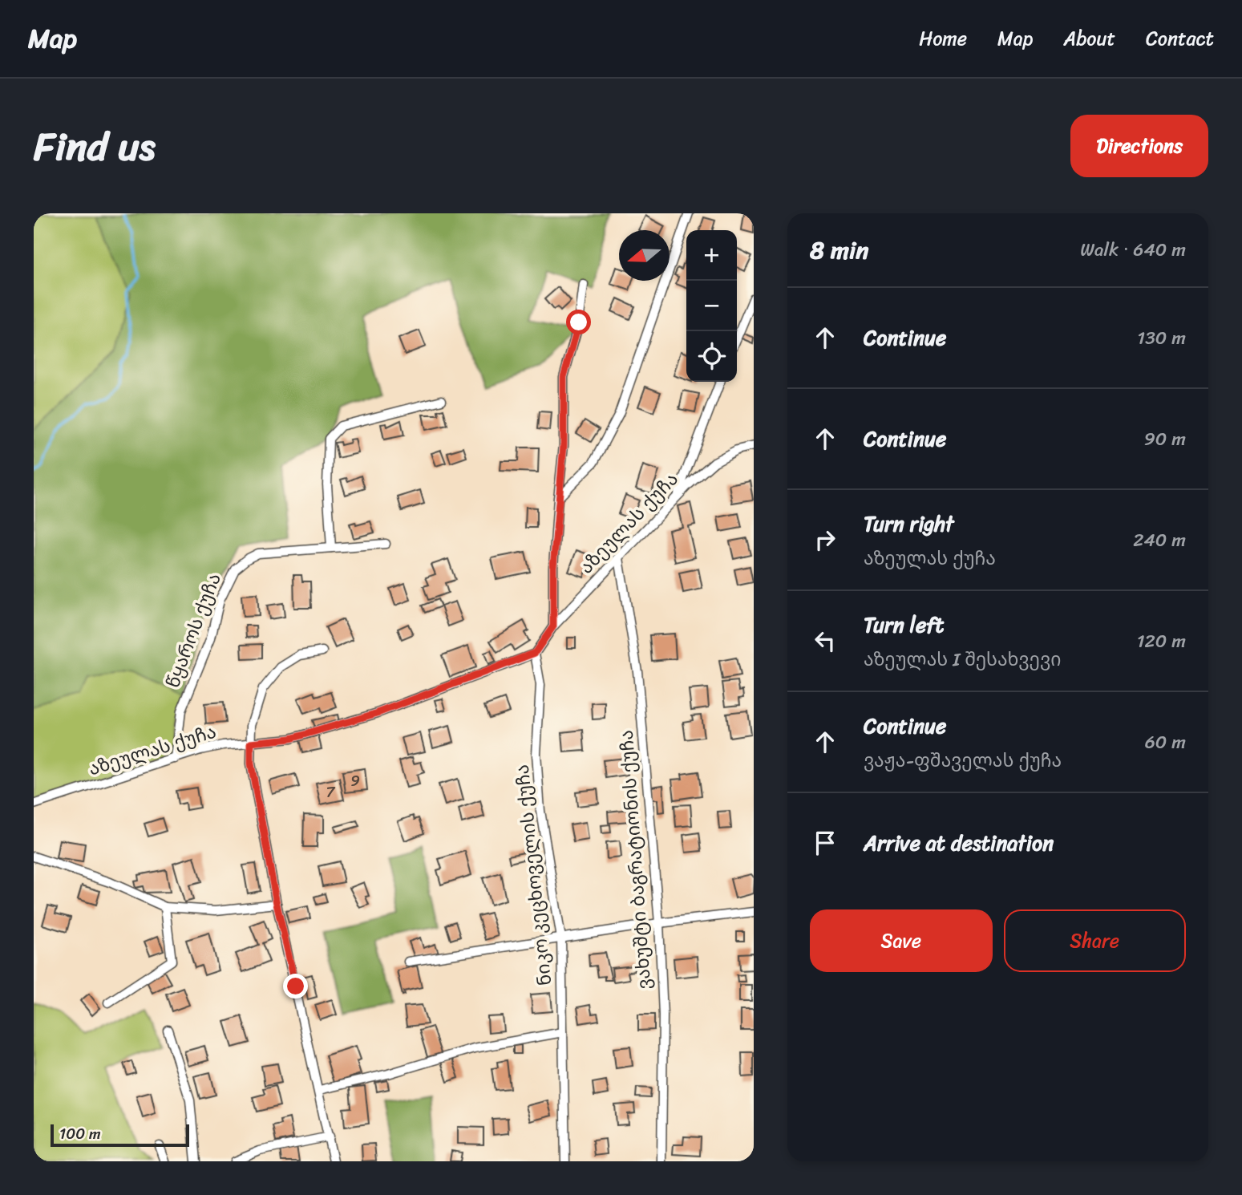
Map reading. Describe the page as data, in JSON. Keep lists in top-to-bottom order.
{
  "streets": {
    "street": [
      "აზეულას ქუჩა",
      "წყაროს ქუჩა",
      "ვახუშტი ბაგრატიონის ქუჩა",
      "ნიკო კეცხოველის ქუჩა"
    ]
  },
  "crossings": [
    ["აზეულას ქუჩა", "წყაროს ქუჩა"],
    ["აზეულას ქუჩა", "ვახუშტი ბაგრატიონის ქუჩა"],
    ["აზეულას ქუჩა", "ნიკო კეცხოველის ქუჩა"]
  ],
  "house_numbers": ["9", "7"],
  "scale_bar": "100 m",
  "north": "left",
  "page": {
    "header": "Map",
    "nav": [
      "Home",
      "Map",
      "About",
      "Contact"
    ],
    "title": "Find us",
    "buttons": [
      "Directions",
      ["Save", "Share"]
    ],
    "heading": ["8 min", "Walk · 640 m"],
    "map_buttons": ["+", "−"],
    "list": [
      ["Continue", "130 m"],
      ["Continue", "90 m"],
      ["Turn right", "აზეულას ქუჩა", "240 m"],
      ["Turn left", "აზეულას I შესახვევი", "120 m"],
      ["Continue", "ვაჟა-ფშაველას ქუჩა", "60 m"],
      "Arrive at destination"
    ],
    "scale": "100 m"
  }
}
